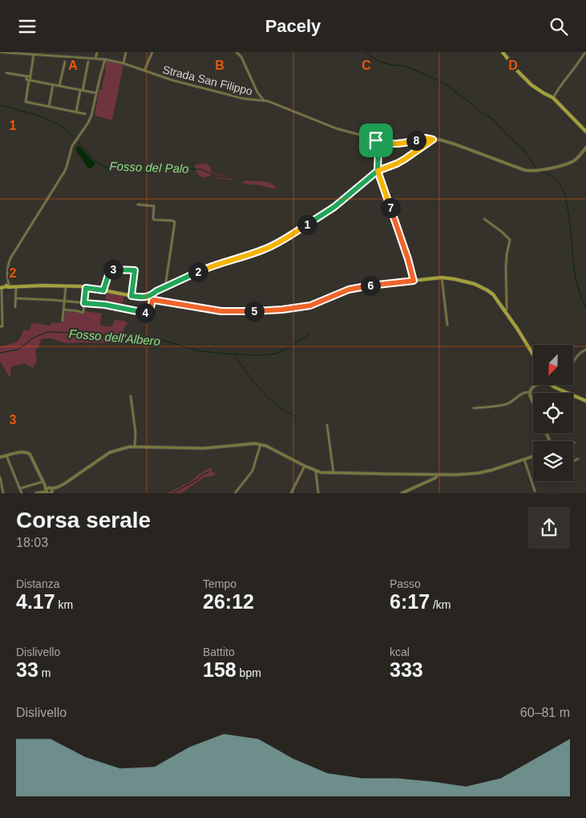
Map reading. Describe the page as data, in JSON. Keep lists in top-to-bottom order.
{
  "streets": {
    "street": ["Strada San Filippo"]
  },
  "water": ["Fosso del Palo", "Fosso dell'Albero"],
  "north": "bottom left",
  "page": {
    "header": "Pacely",
    "pins": [
      "8",
      "7",
      "1",
      "3",
      "2",
      "6",
      "5",
      "4"
    ],
    "heading": ["Corsa serale", "18:03"],
    "stats": [
      ["Distanza", "4.17 km"],
      ["Tempo", "26:12"],
      ["Passo", "6:17 /km"],
      ["Dislivello", "33 m"],
      ["Battito", "158 bpm"],
      ["kcal", "333"]
    ],
    "chart": ["Dislivello", "60–81 m"]
  },
  "grid": {
    "columns": [
      "A",
      "B",
      "C",
      "D"
    ],
    "rows": ["1", "2", "3"]
  }
}
